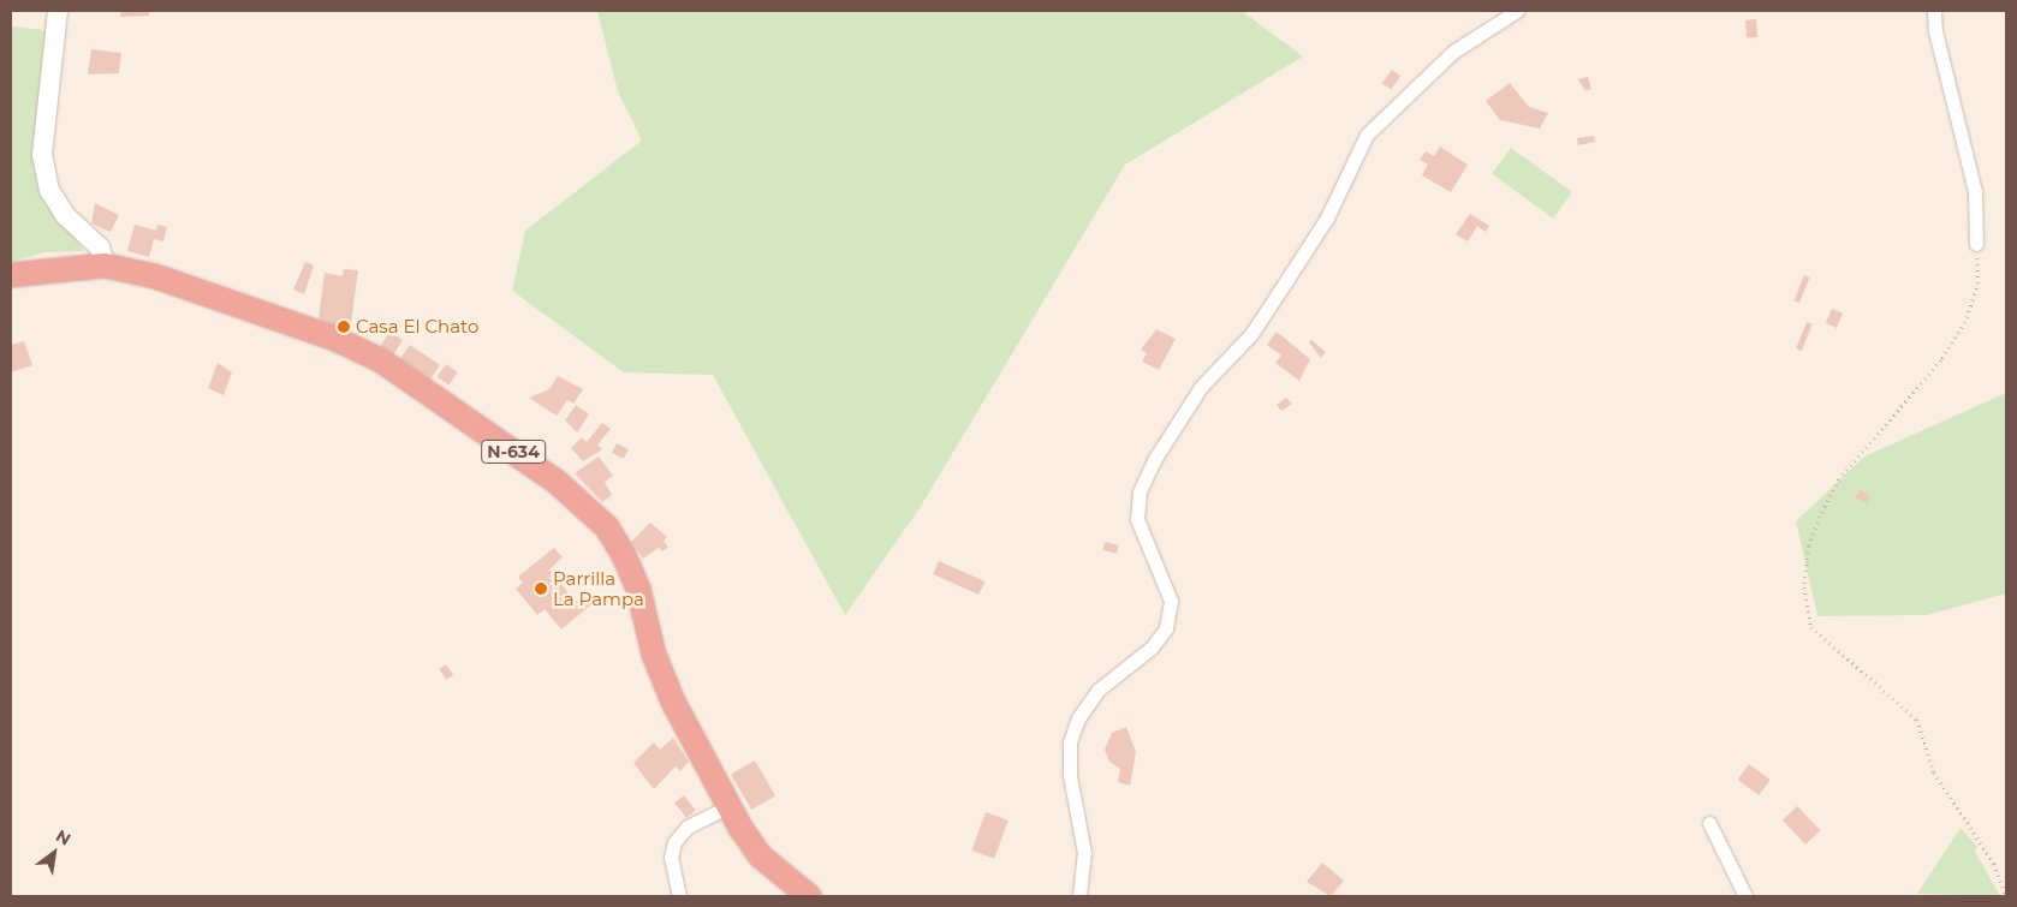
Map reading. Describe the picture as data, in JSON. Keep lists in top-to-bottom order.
{
  "streets": {
    "highway": ["N-634"]
  },
  "places": ["Casa El Chato", "Parrilla La Pampa"],
  "north": "top right"
}
